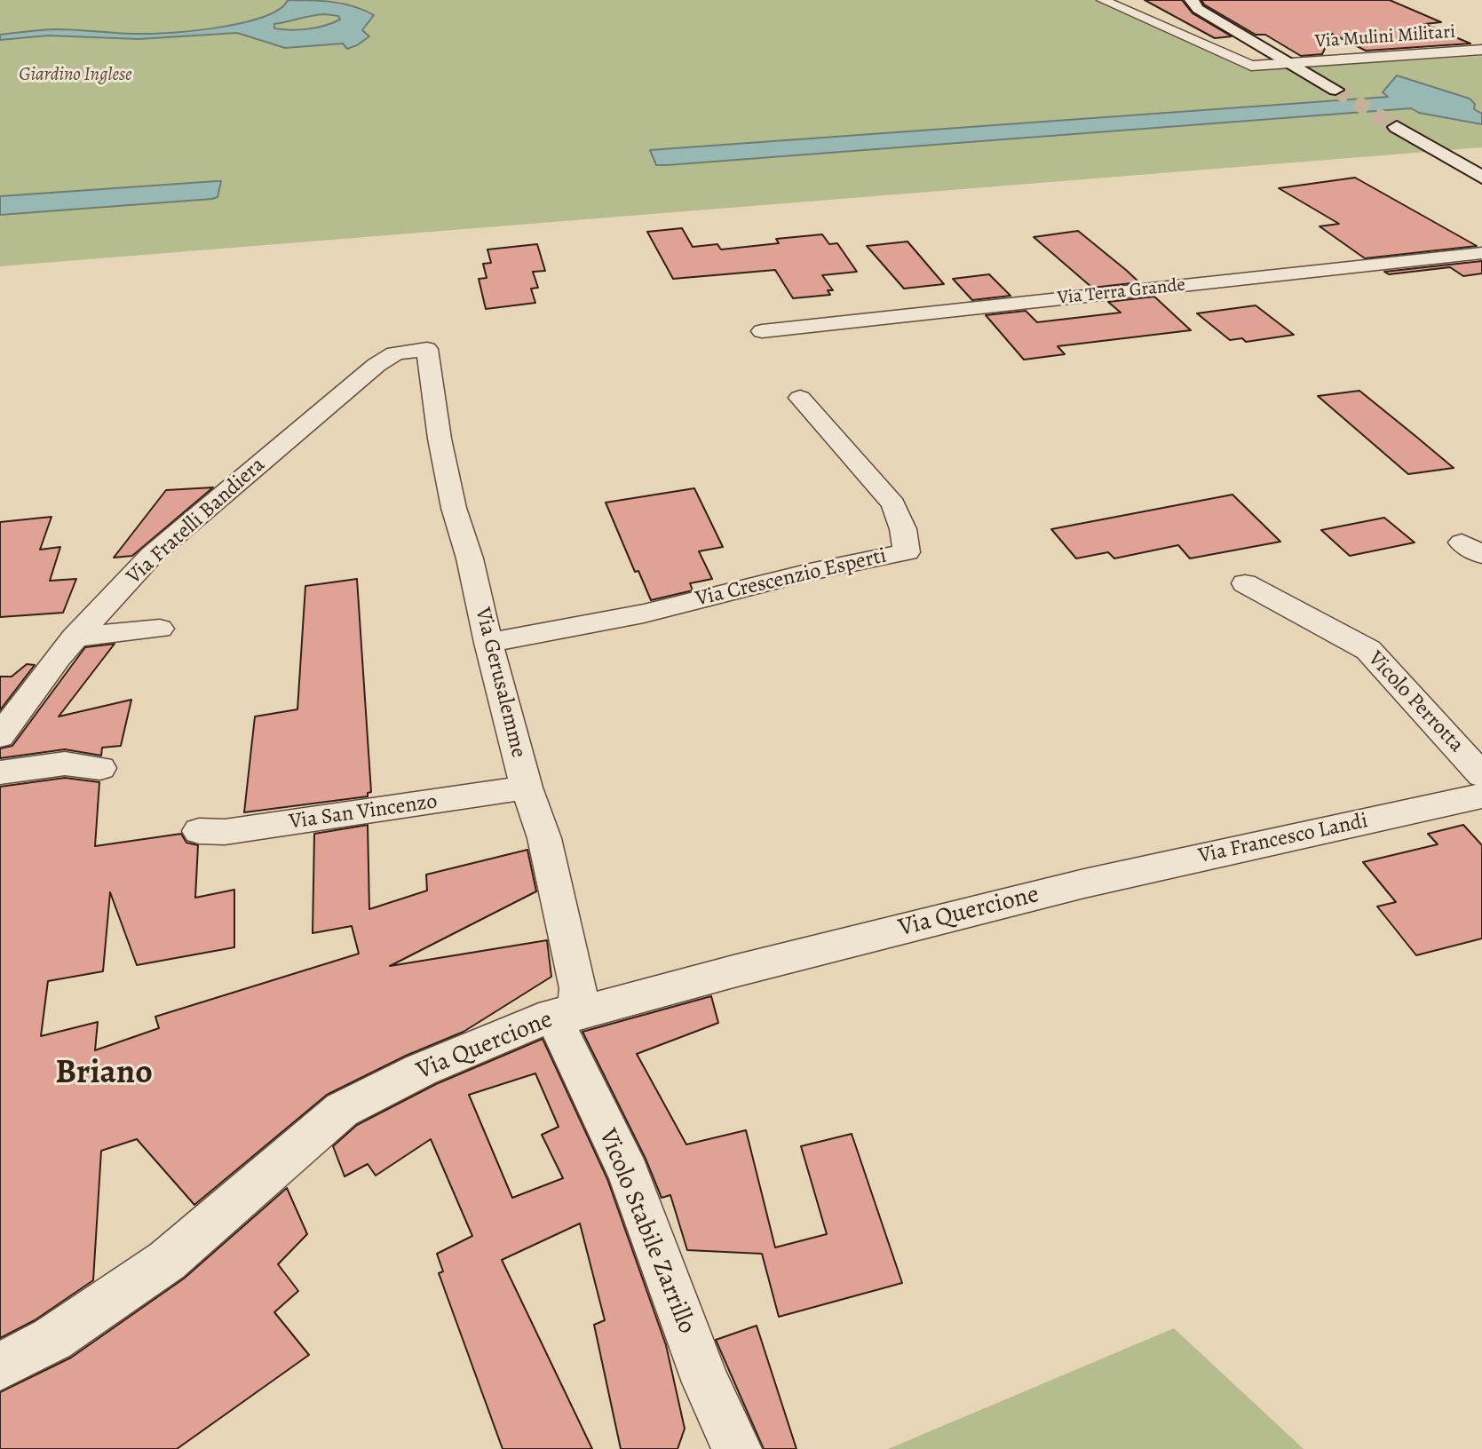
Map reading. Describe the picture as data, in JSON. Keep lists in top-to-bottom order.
{
  "streets": {
    "street": [
      "Via Mulini Militari",
      "Via Terra Grande",
      "Via Fratelli Bandiera",
      "Via Crescenzio Esperti",
      "Via Gerusalemme",
      "Vicolo Perrotta",
      "Via San Vincenzo",
      "Via Francesco Landi",
      "Via Quercione",
      "Vicolo Stabile Zarrillo"
    ]
  },
  "crossings": [
    ["Via Fratelli Bandiera", "Via Gerusalemme"],
    ["Via Crescenzio Esperti", "Via Gerusalemme"],
    ["Via Gerusalemme", "Via San Vincenzo"],
    ["Via Gerusalemme", "Via Quercione"],
    ["Via Gerusalemme", "Vicolo Stabile Zarrillo"],
    ["Via Francesco Landi", "Via Quercione"],
    ["Via Quercione", "Vicolo Stabile Zarrillo"]
  ],
  "districts": ["Briano"],
  "parks": ["Giardino Inglese"]
}
